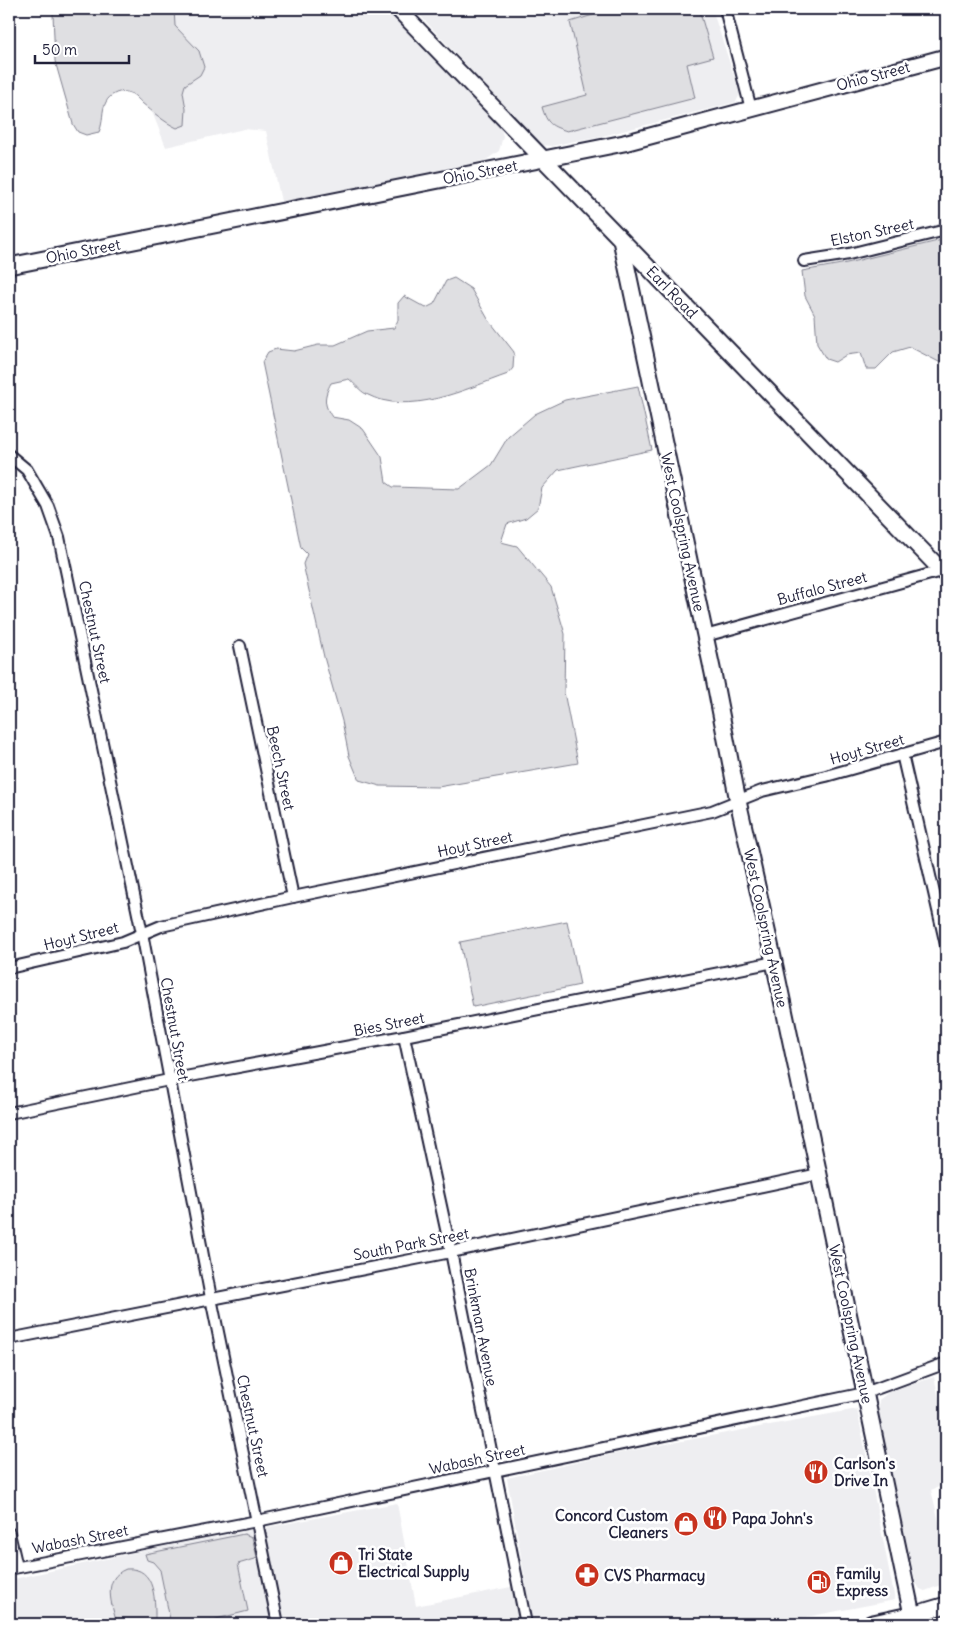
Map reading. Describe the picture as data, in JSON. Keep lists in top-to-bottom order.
{
  "streets": {
    "street": [
      "Ohio Street",
      "Elston Street",
      "Earl Road",
      "West Coolspring Avenue",
      "Buffalo Street",
      "Chestnut Street",
      "Hoyt Street",
      "Beech Street",
      "Bies Street",
      "South Park Street",
      "Brinkman Avenue",
      "Wabash Street"
    ]
  },
  "crossings": [
    ["Ohio Street", "Earl Road"],
    ["Earl Road", "West Coolspring Avenue"],
    ["Earl Road", "Buffalo Street"],
    ["West Coolspring Avenue", "Buffalo Street"],
    ["West Coolspring Avenue", "Hoyt Street"],
    ["West Coolspring Avenue", "Bies Street"],
    ["West Coolspring Avenue", "South Park Street"],
    ["West Coolspring Avenue", "Wabash Street"],
    ["Chestnut Street", "Hoyt Street"],
    ["Chestnut Street", "Bies Street"],
    ["Chestnut Street", "South Park Street"],
    ["Chestnut Street", "Wabash Street"],
    ["Hoyt Street", "Beech Street"],
    ["Bies Street", "Brinkman Avenue"],
    ["South Park Street", "Brinkman Avenue"],
    ["Brinkman Avenue", "Wabash Street"]
  ],
  "places": {
    "restaurant": ["Carlson's Drive In", "Papa John's"],
    "shop": ["Concord Custom Cleaners", "Tri State Electrical Supply"],
    "pharmacy": ["CVS Pharmacy"],
    "fuel station": ["Family Express"]
  },
  "scale_bar": "50 m"
}
